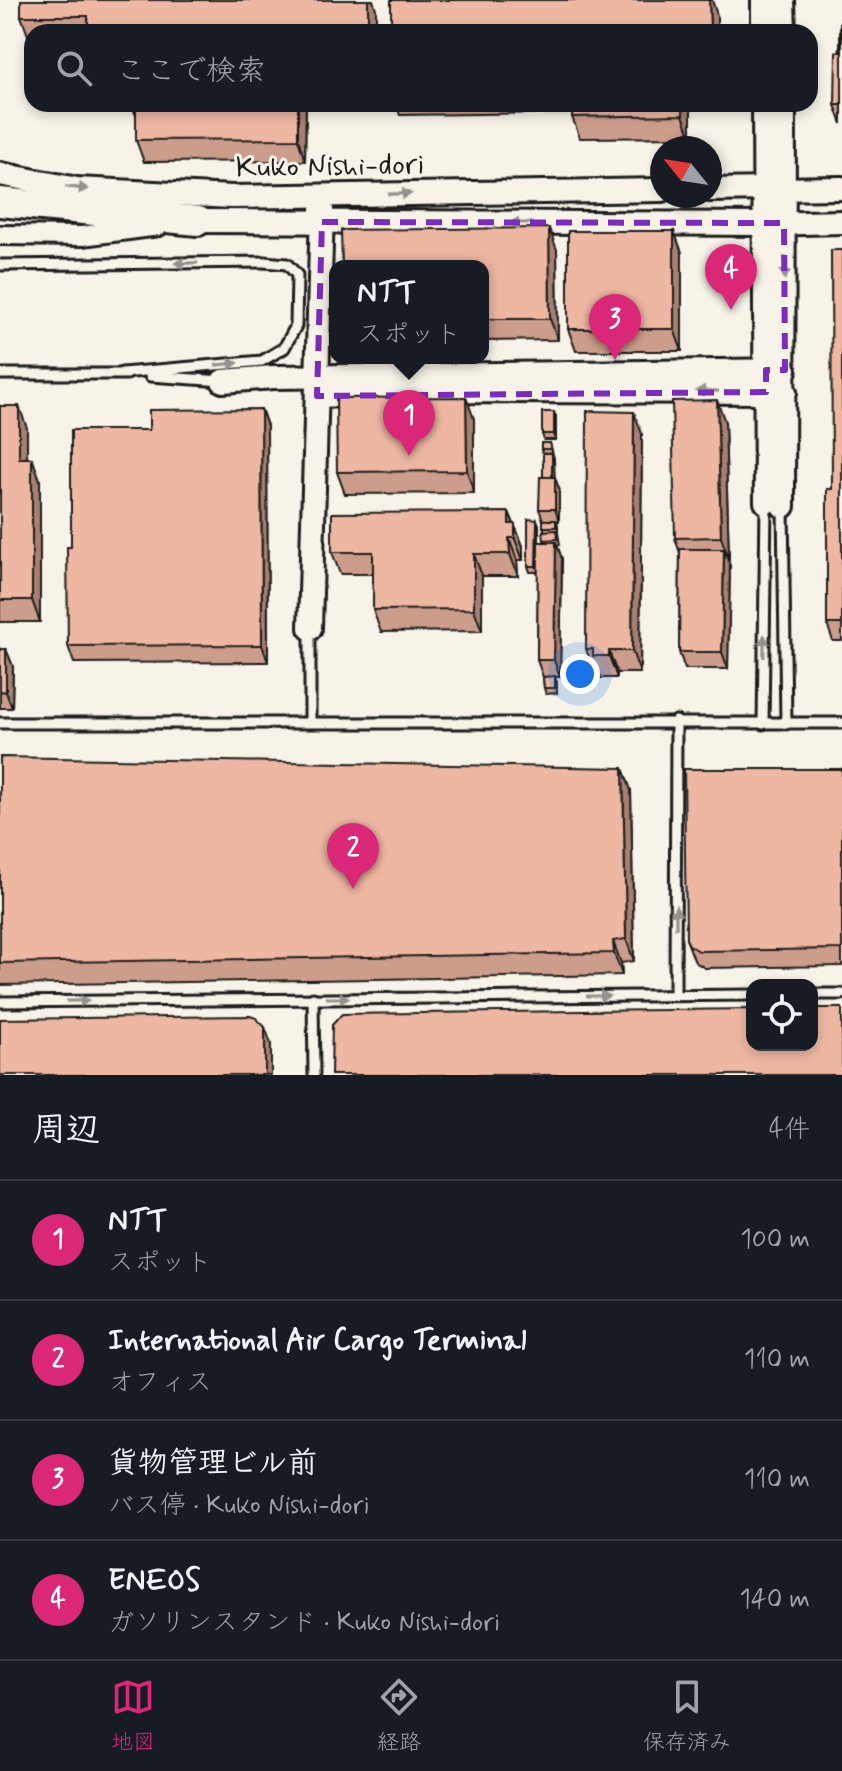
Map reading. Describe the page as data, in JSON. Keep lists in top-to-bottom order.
{
  "streets": {
    "street": ["Kuko Nishi-dori"]
  },
  "north": "top left",
  "page": {
    "search": "ここで検索",
    "pins": [
      "4",
      "3",
      "1",
      "2"
    ],
    "popup": ["NTT", "スポット"],
    "heading": ["周辺", "4件"],
    "list": [
      {
        "mark": "1",
        "name": "NTT",
        "note": "スポット",
        "value": "100 m"
      },
      {
        "mark": "2",
        "name": "International Air Cargo Terminal",
        "note": "オフィス",
        "value": "110 m"
      },
      {
        "mark": "3",
        "name": "貨物管理ビル前",
        "note": "バス停 · Kuko Nishi-dori",
        "value": "110 m"
      },
      {
        "mark": "4",
        "name": "ENEOS",
        "note": "ガソリンスタンド · Kuko Nishi-dori",
        "value": "140 m"
      }
    ],
    "nav": ["地図", "経路", "保存済み"]
  }
}
